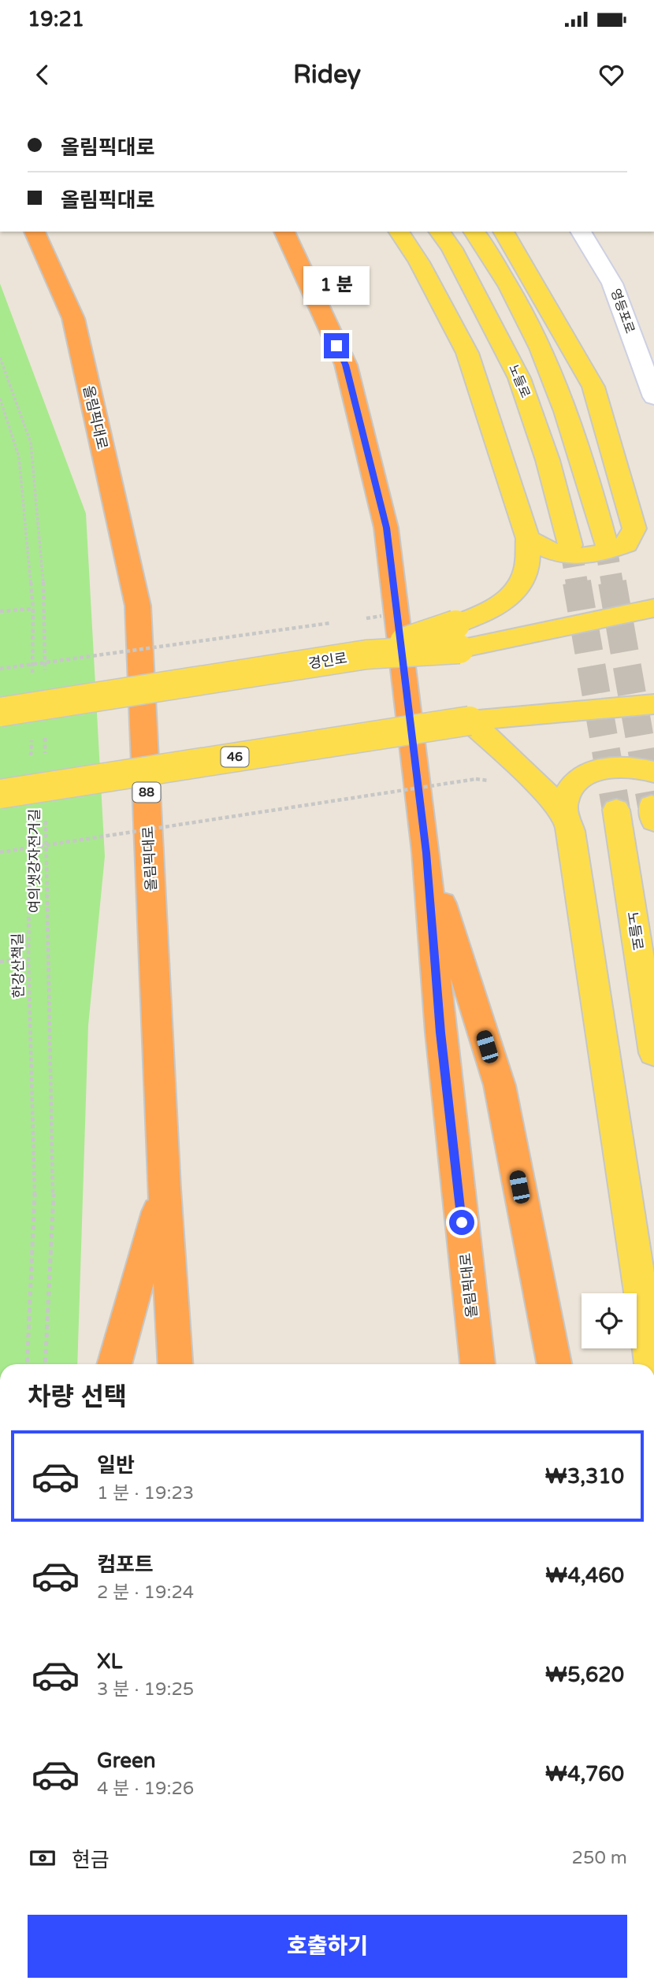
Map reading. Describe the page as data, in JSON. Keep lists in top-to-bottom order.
{
  "streets": {
    "highway": ["올림픽대로", "88"],
    "main road": [
      "영등포로",
      "노들로",
      "경인로",
      "46"
    ],
    "path": ["여의샛강자전거길", "한강산책길"]
  },
  "page": {
    "status": "19:21",
    "header": "Ridey",
    "banner": ["올림픽대로", "올림픽대로"],
    "bubble": "1 분",
    "heading": "차량 선택",
    "list": [
      {
        "name": "일반",
        "note": "1 분 · 19:23",
        "value": "₩3,310"
      },
      {
        "name": "컴포트",
        "note": "2 분 · 19:24",
        "value": "₩4,460"
      },
      {
        "name": "XL",
        "note": "3 분 · 19:25",
        "value": "₩5,620"
      },
      {
        "name": "Green",
        "note": "4 분 · 19:26",
        "value": "₩4,760"
      }
    ],
    "pay": ["현금", "250 m"],
    "buttons": "호출하기"
  }
}
